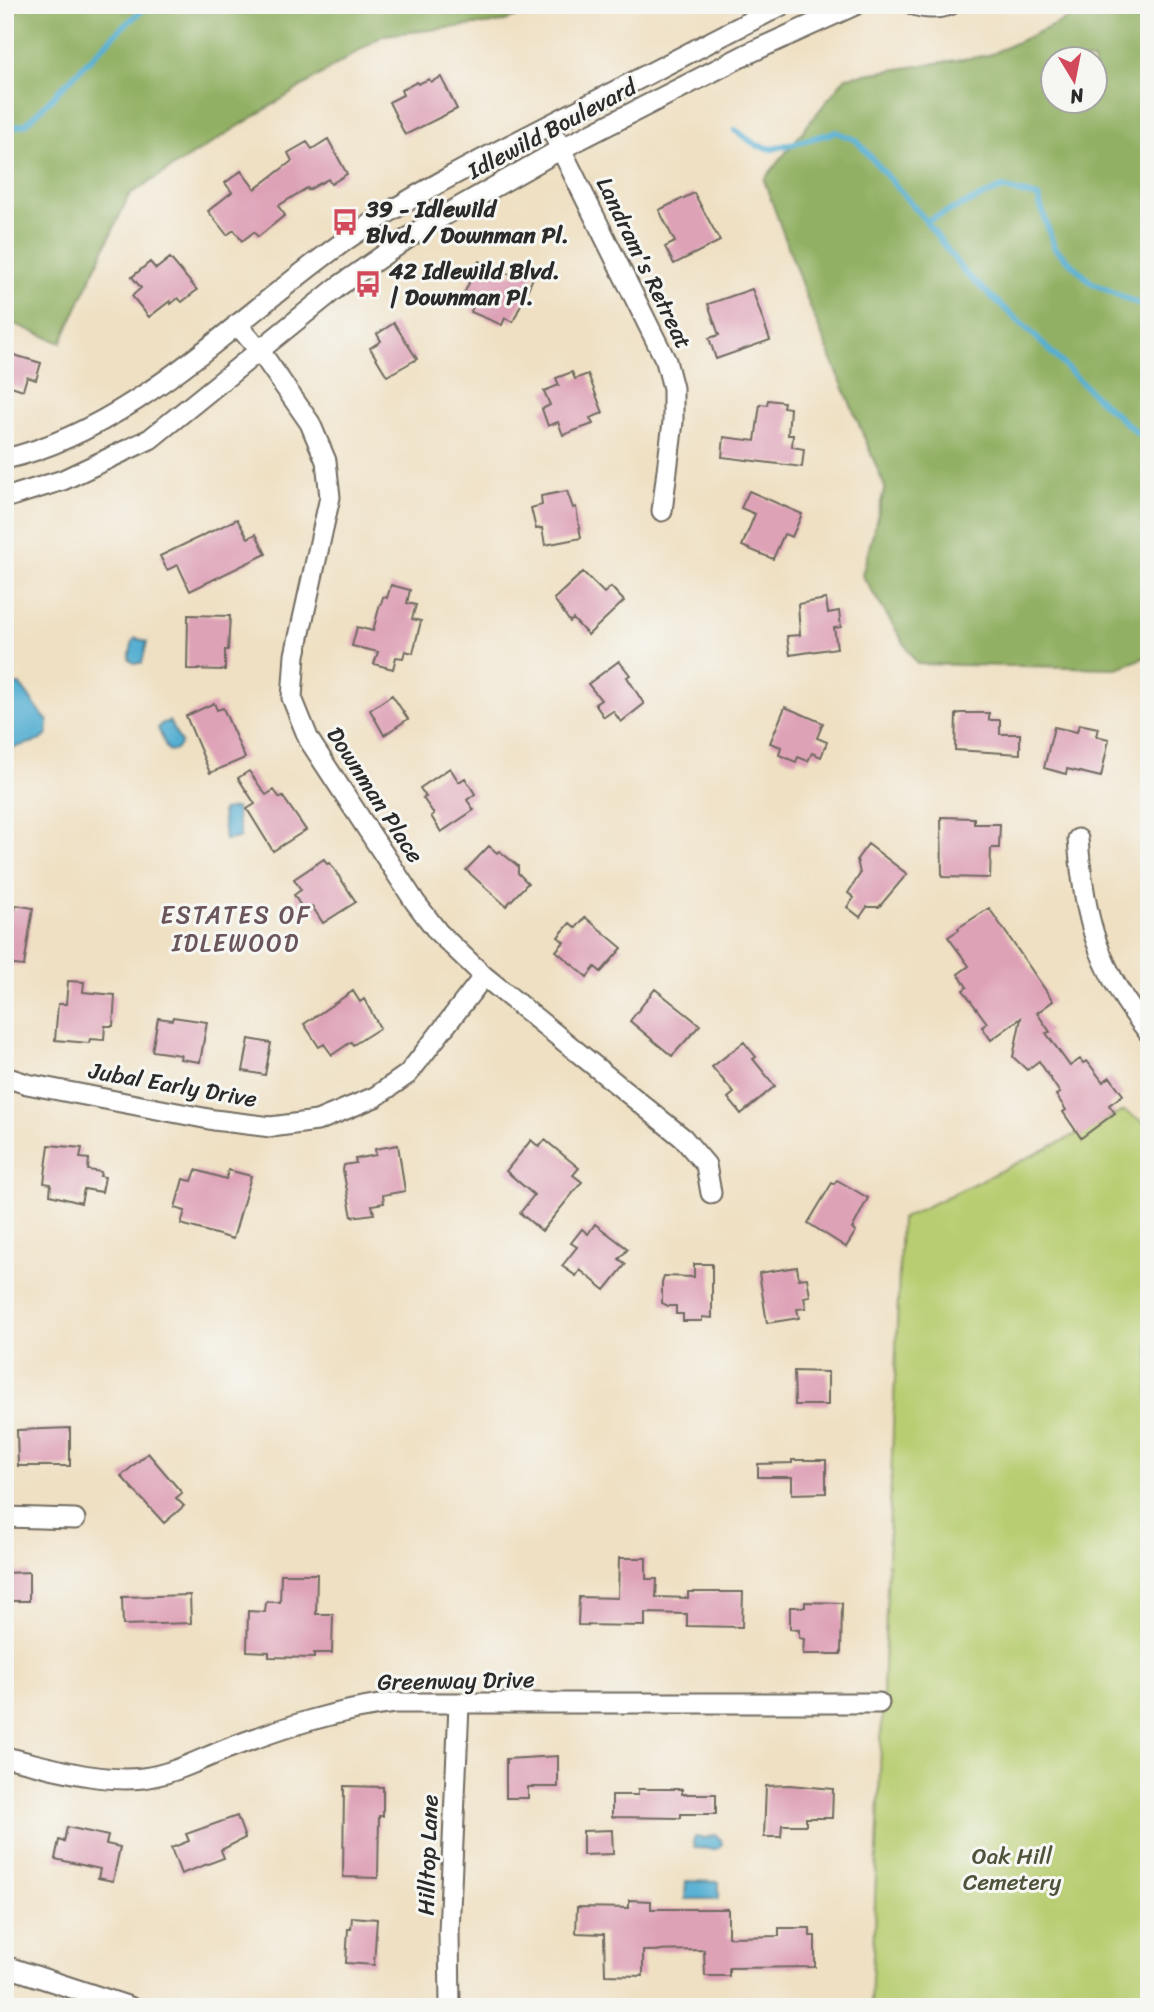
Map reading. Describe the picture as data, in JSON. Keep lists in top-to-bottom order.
{
  "streets": {
    "street": [
      "Idlewild Boulevard",
      "Landram's Retreat",
      "Downman Place",
      "Jubal Early Drive",
      "Greenway Drive",
      "Hilltop Lane"
    ]
  },
  "crossings": [
    ["Idlewild Boulevard", "Landram's Retreat"],
    ["Idlewild Boulevard", "Downman Place"],
    ["Downman Place", "Jubal Early Drive"],
    ["Greenway Drive", "Hilltop Lane"]
  ],
  "districts": ["ESTATES OF IDLEWOOD"],
  "parks": ["Oak Hill Cemetery"],
  "places": {
    "bus stop": ["39 - Idlewild Blvd. / Downman Pl.", "42 Idlewild Blvd. | Downman Pl."]
  },
  "north": "bottom"
}
